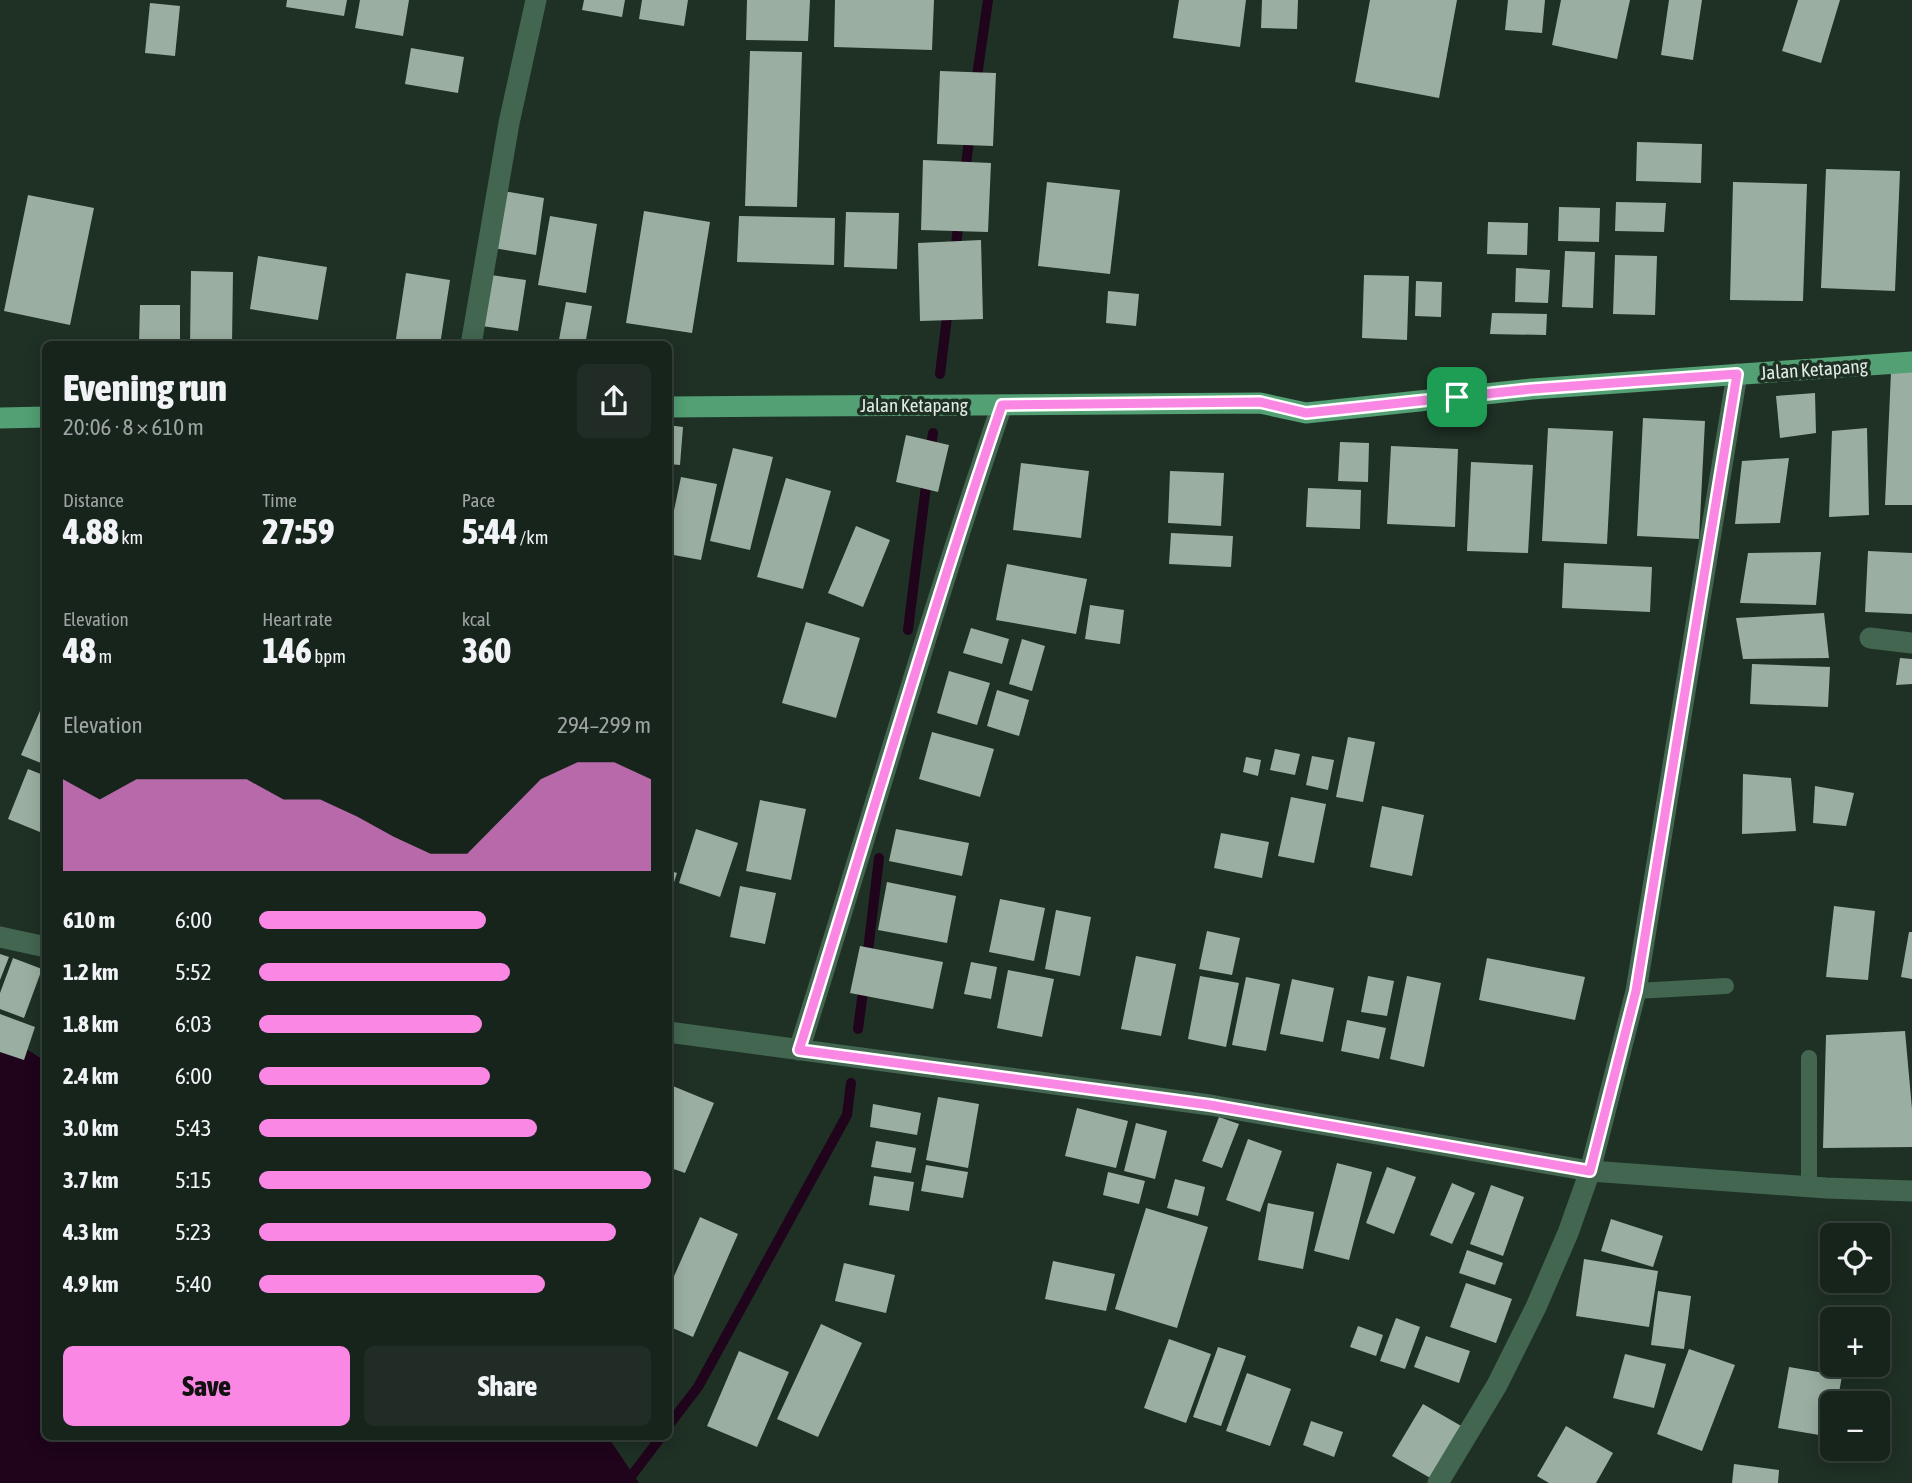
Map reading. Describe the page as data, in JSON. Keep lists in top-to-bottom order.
{
  "streets": {
    "main road": ["Jalan Ketapang"]
  },
  "page": {
    "heading": ["Evening run", "20:06 · 8 × 610 m"],
    "stats": [
      ["Distance", "4.88 km"],
      ["Time", "27:59"],
      ["Pace", "5:44 /km"],
      ["Elevation", "48 m"],
      ["Heart rate", "146 bpm"],
      ["kcal", "360"]
    ],
    "chart": ["Elevation", "294–299 m"],
    "list": [
      {
        "name": "610 m",
        "note": "6:00"
      },
      {
        "name": "1.2 km",
        "note": "5:52"
      },
      {
        "name": "1.8 km",
        "note": "6:03"
      },
      {
        "name": "2.4 km",
        "note": "6:00"
      },
      {
        "name": "3.0 km",
        "note": "5:43"
      },
      {
        "name": "3.7 km",
        "note": "5:15"
      },
      {
        "name": "4.3 km",
        "note": "5:23"
      },
      {
        "name": "4.9 km",
        "note": "5:40"
      }
    ],
    "map_buttons": ["+", "−"],
    "buttons": ["Save", "Share"]
  }
}
